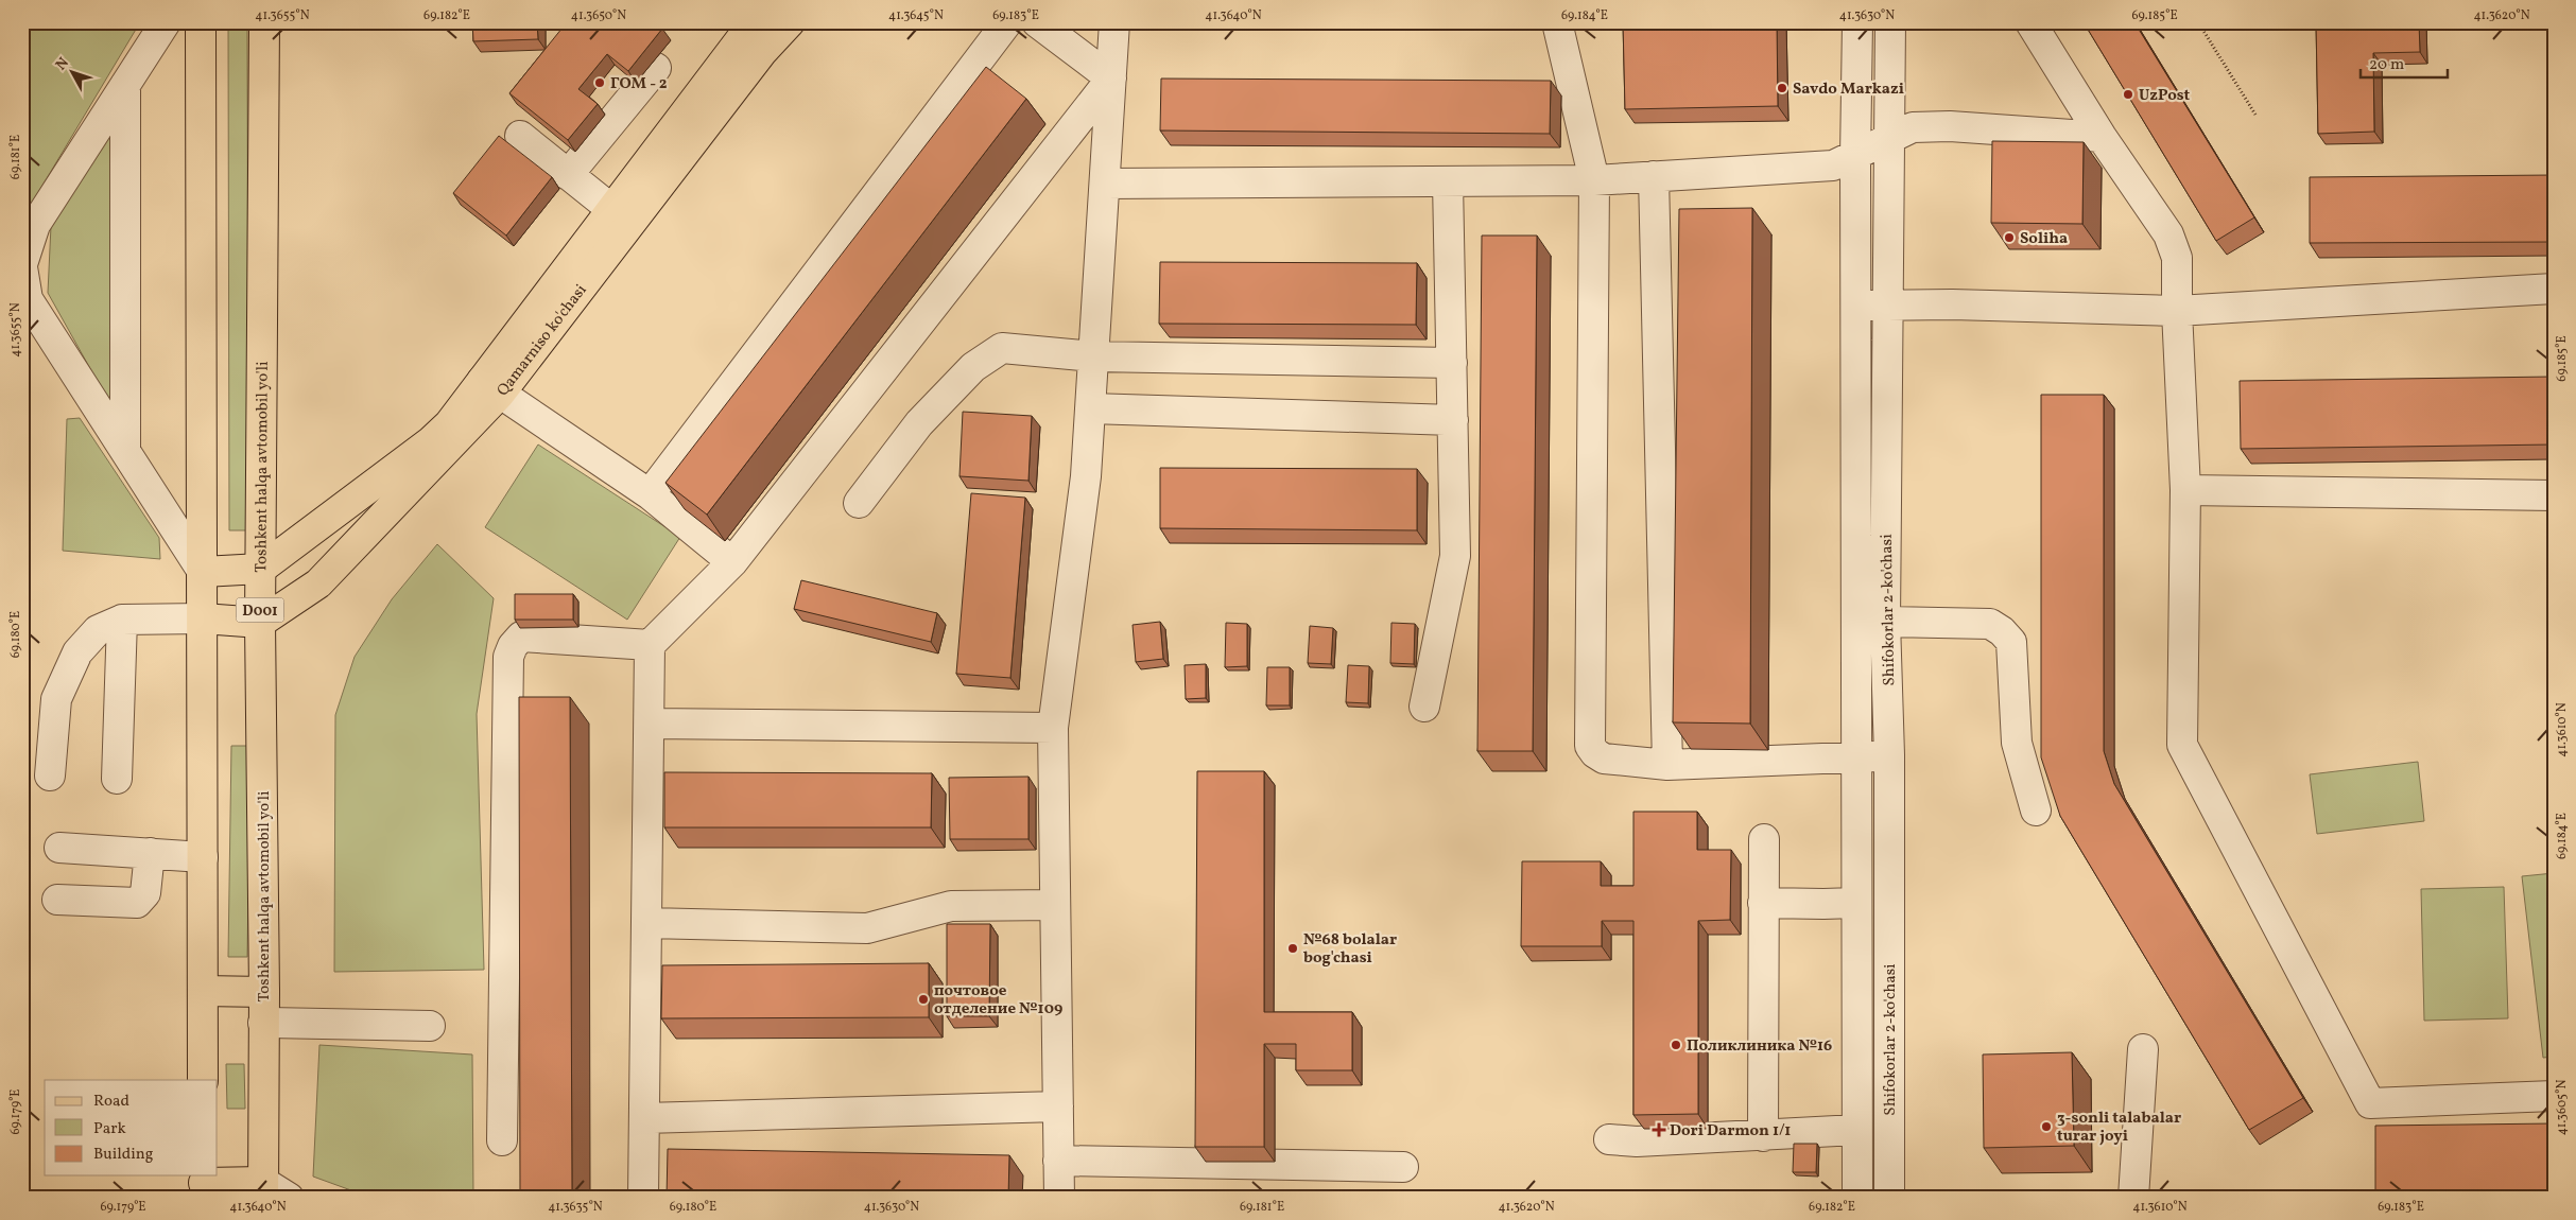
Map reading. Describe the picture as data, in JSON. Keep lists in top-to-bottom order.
{
  "streets": {
    "main road": ["Qamarniso ko'chasi", "Toshkent halqa avtomobil yo'li", "D001"],
    "street": ["Shifokorlar 2-ko'chasi"]
  },
  "crossings": [
    ["Qamarniso ko'chasi", "Toshkent halqa avtomobil yo'li"]
  ],
  "places": {
    "other": [
      "ГОМ - 2",
      "Savdo Markazi",
      "UzPost",
      "Soliha",
      "№68 bolalar bog'chasi",
      "почтовое отделение №109",
      "Поликлиника №16",
      "3-sonli talabalar turar joyi"
    ],
    "health": ["Dori Darmon 1/1"]
  },
  "legend": ["Road", "Park", "Building"],
  "scale_bar": "20 m",
  "north": "top left",
  "coordinates": [
    "41.3655°N",
    "69.182°E",
    "41.3650°N",
    "41.3645°N",
    "69.183°E",
    "41.3640°N",
    "69.184°E",
    "41.3630°N",
    "69.185°E",
    "41.3620°N",
    "69.181°E",
    "69.180°E",
    "41.3610°N",
    "41.3605°N",
    "69.179°E",
    "41.3635°N"
  ]
}
